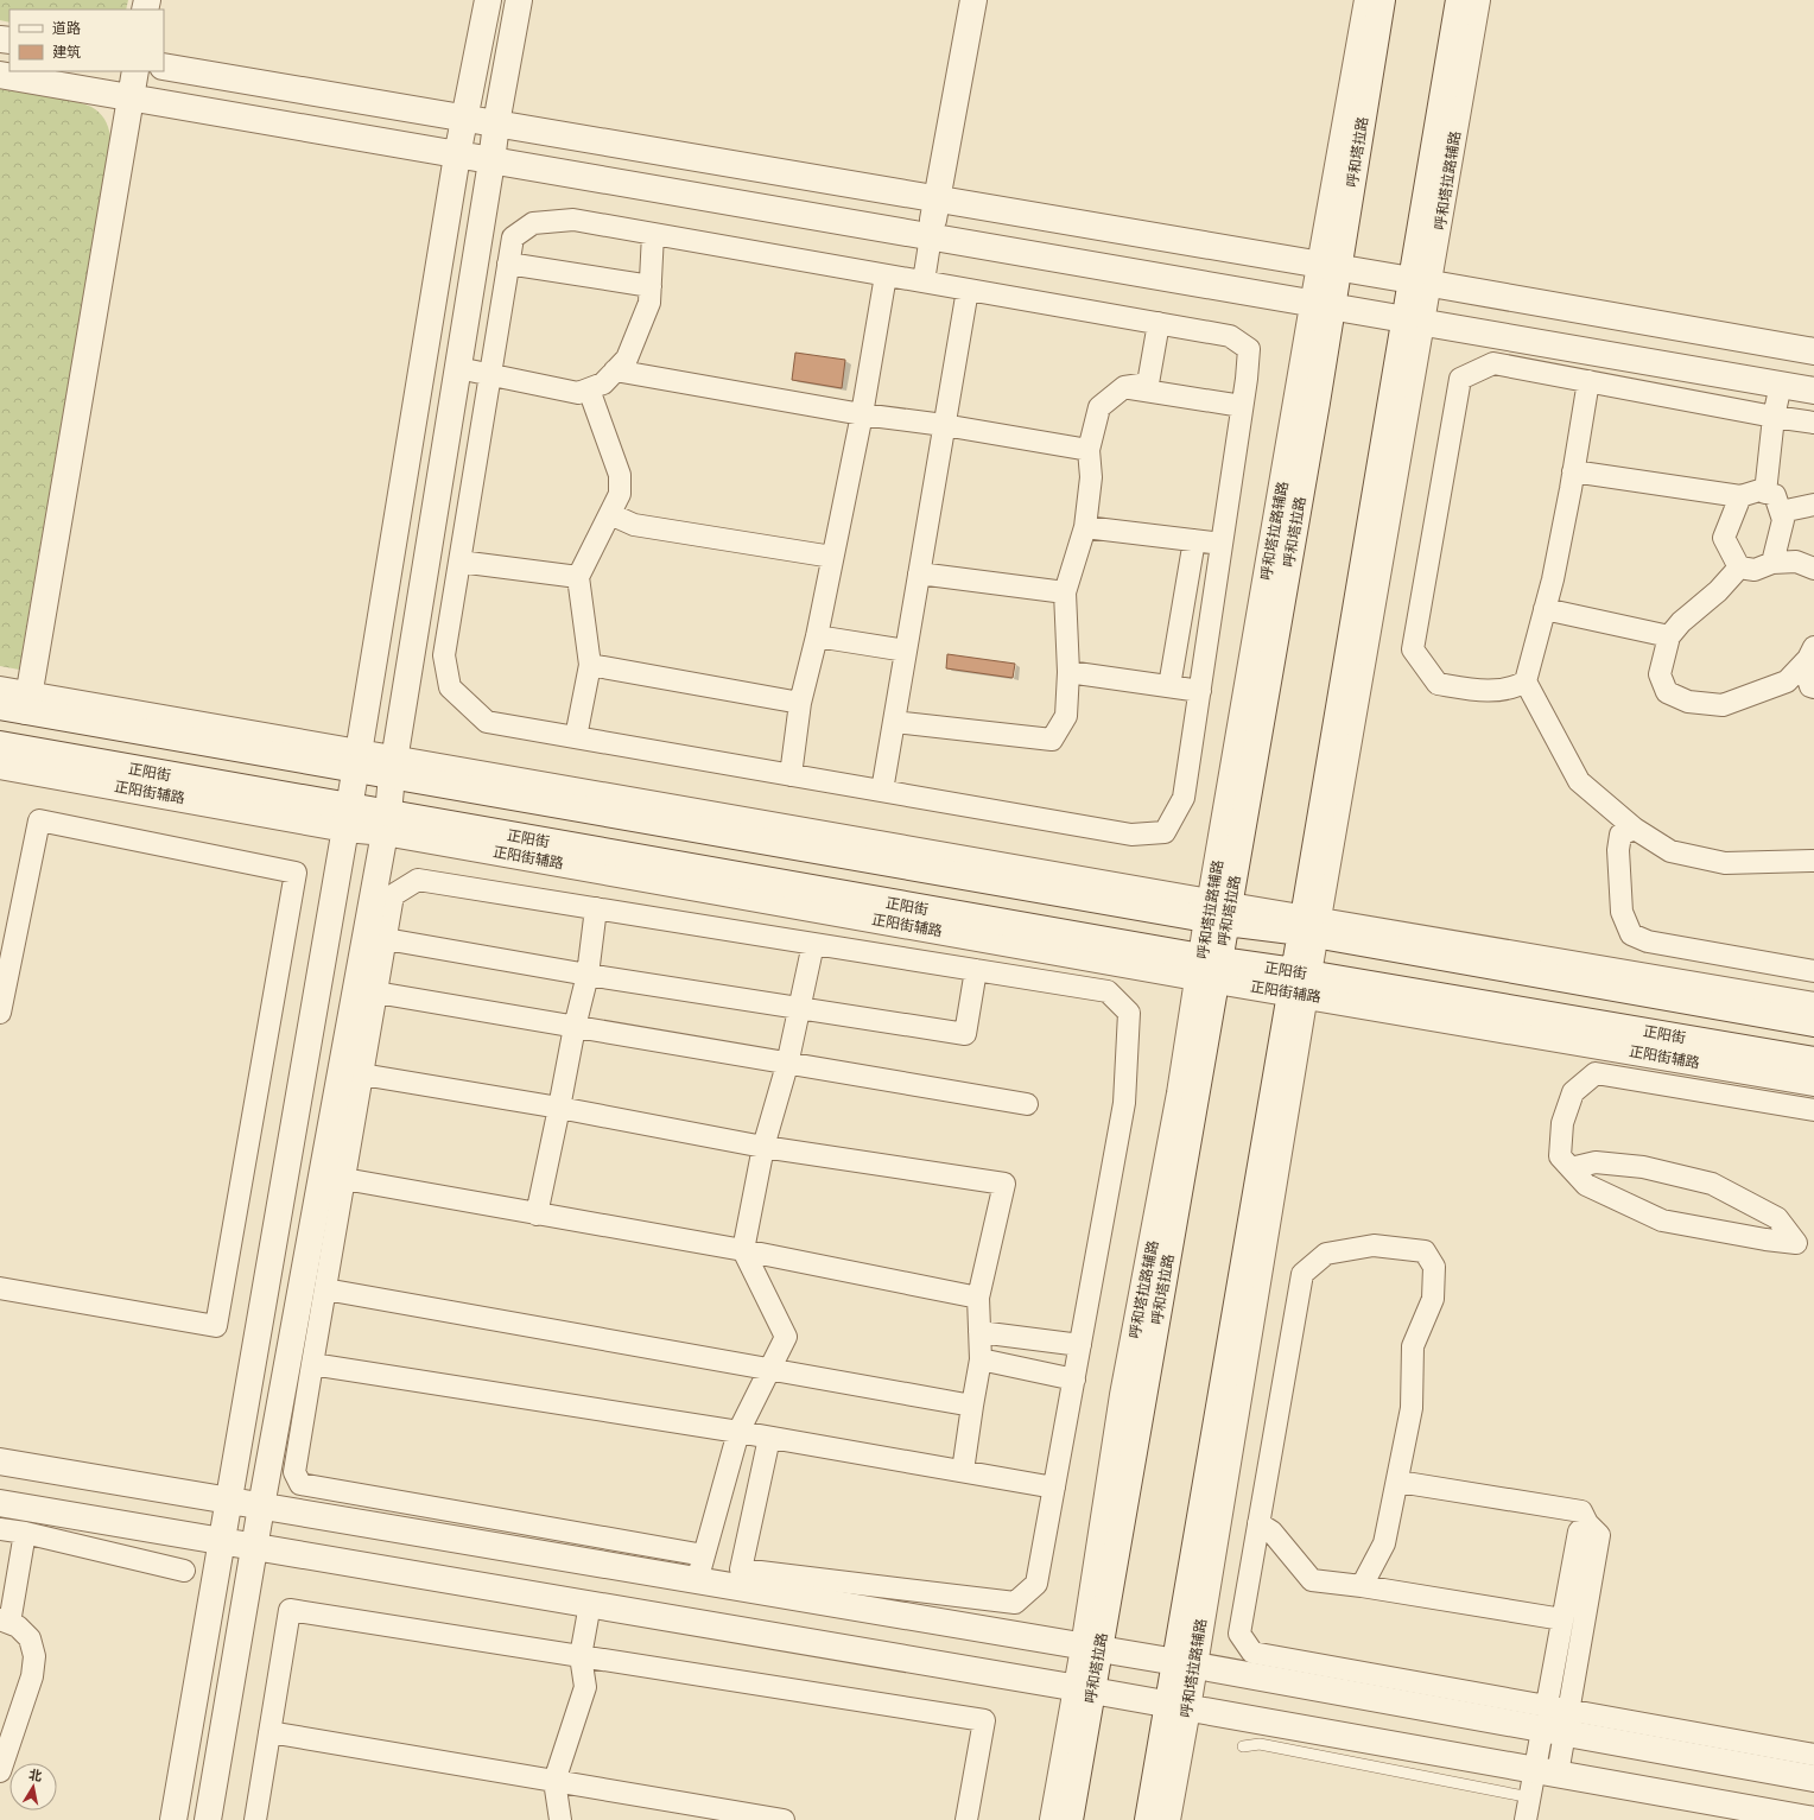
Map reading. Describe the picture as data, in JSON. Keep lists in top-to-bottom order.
{
  "streets": {
    "street": [
      "呼和塔拉路",
      "呼和塔拉路辅路",
      "正阳街",
      "正阳街辅路"
    ]
  },
  "crossings": [
    ["呼和塔拉路", "呼和塔拉路辅路"],
    ["呼和塔拉路", "正阳街"],
    ["呼和塔拉路辅路", "正阳街"],
    ["正阳街", "正阳街辅路"]
  ],
  "legend": ["道路", "建筑"],
  "north": "top"
}
